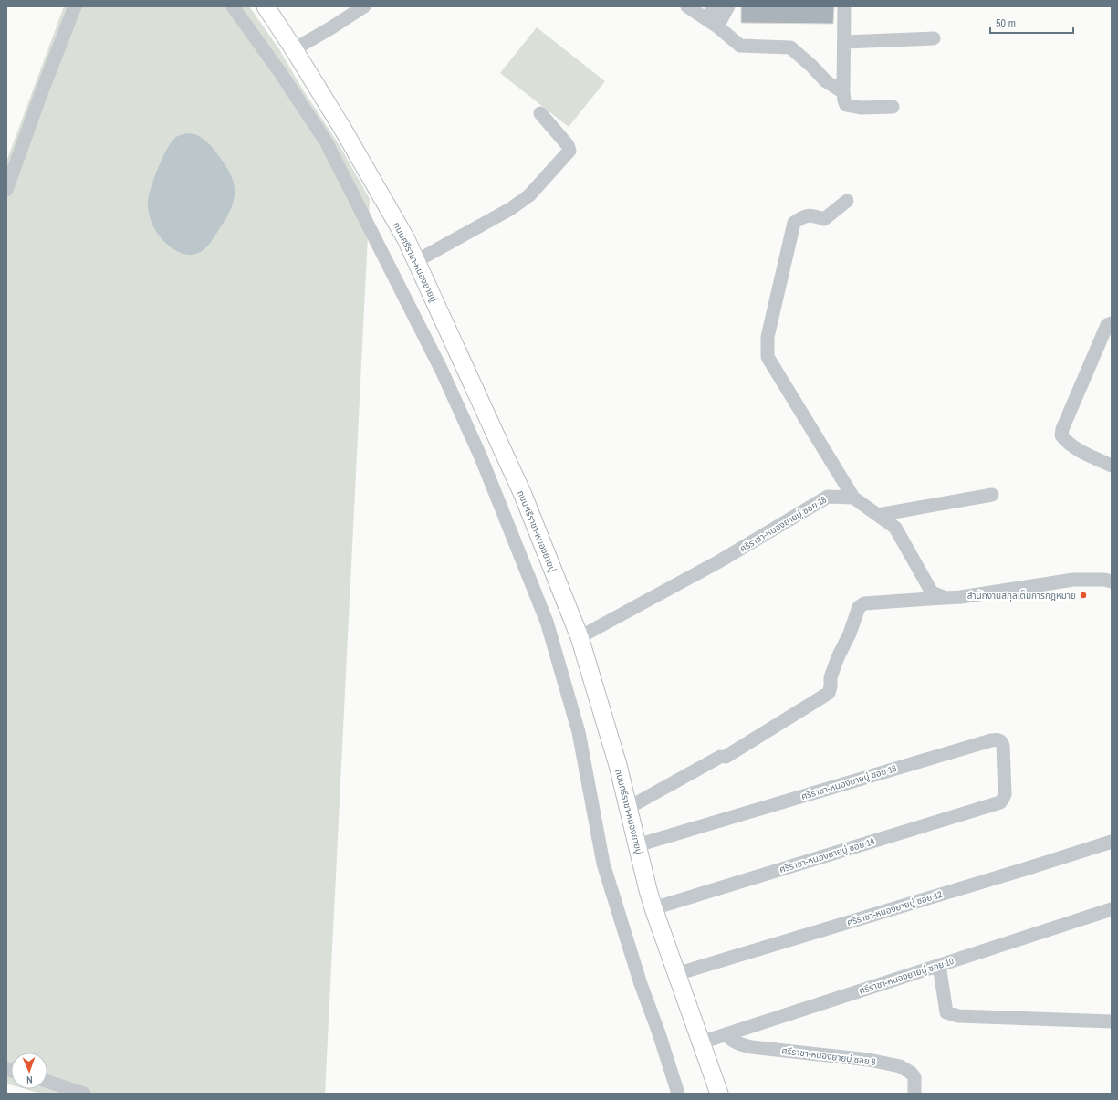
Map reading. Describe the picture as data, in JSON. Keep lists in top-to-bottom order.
{
  "streets": {
    "main road": ["ถนนศรีราชา-หนองยายบู่"],
    "street": [
      "ศรีราชา-หนองยายบู่ ซอย 18",
      "ศรีราชา-หนองยายบู่ ซอย 16",
      "ศรีราชา-หนองยายบู่ ซอย 14",
      "ศรีราชา-หนองยายบู่ ซอย 12",
      "ศรีราชา-หนองยายบู่ ซอย 10",
      "ศรีราชา-หนองยายบู่ ซอย 8"
    ]
  },
  "crossings": [
    ["ถนนศรีราชา-หนองยายบู่", "ศรีราชา-หนองยายบู่ ซอย 18"],
    ["ถนนศรีราชา-หนองยายบู่", "ศรีราชา-หนองยายบู่ ซอย 16"],
    ["ถนนศรีราชา-หนองยายบู่", "ศรีราชา-หนองยายบู่ ซอย 14"],
    ["ถนนศรีราชา-หนองยายบู่", "ศรีราชา-หนองยายบู่ ซอย 12"],
    ["ถนนศรีราชา-หนองยายบู่", "ศรีราชา-หนองยายบู่ ซอย 10"],
    ["ศรีราชา-หนองยายบู่ ซอย 16", "ศรีราชา-หนองยายบู่ ซอย 14"],
    ["ศรีราชา-หนองยายบู่ ซอย 10", "ศรีราชา-หนองยายบู่ ซอย 8"]
  ],
  "places": ["สำนักงานสกุลเต็มการกฎหมาย"],
  "scale_bar": "50 m",
  "north": "bottom"
}
